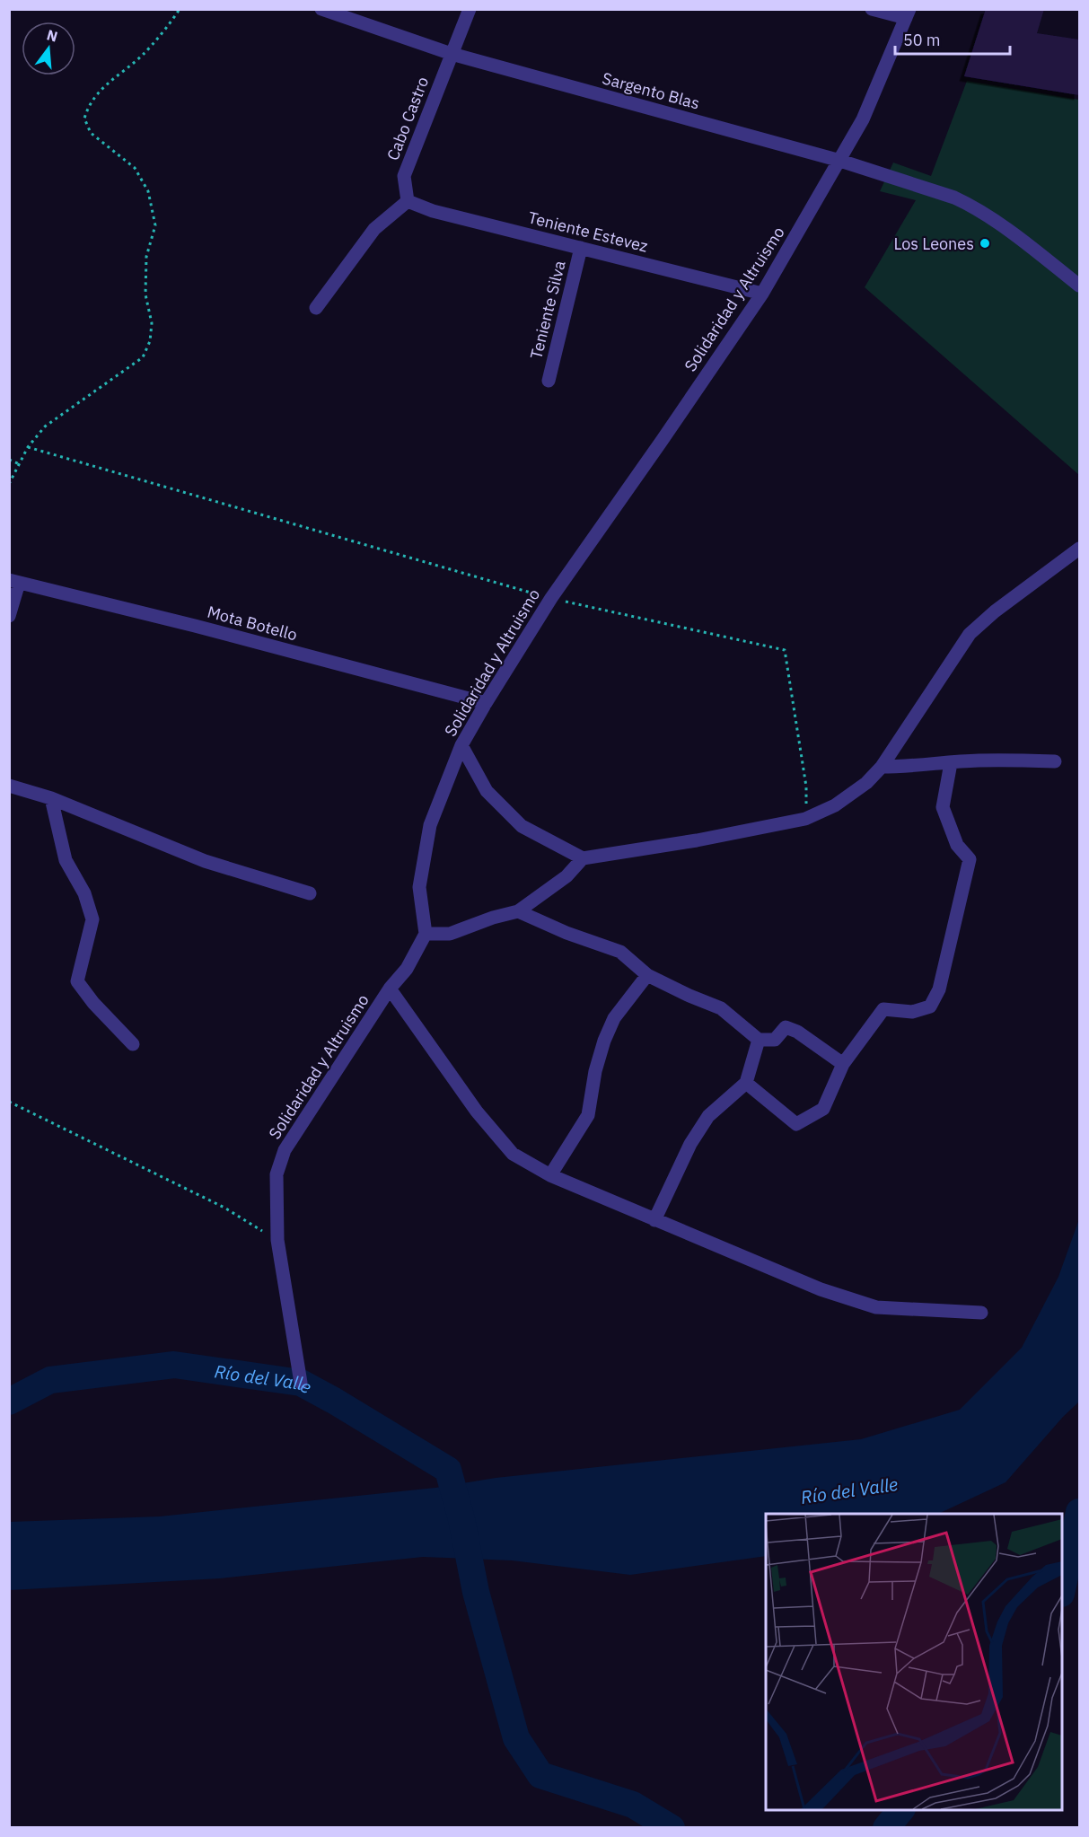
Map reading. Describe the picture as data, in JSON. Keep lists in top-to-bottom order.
{
  "streets": {
    "street": [
      "Sargento Blas",
      "Cabo Castro",
      "Teniente Estevez",
      "Solidaridad y Altruismo",
      "Teniente Silva",
      "Mota Botello"
    ]
  },
  "crossings": [
    ["Sargento Blas", "Cabo Castro"],
    ["Sargento Blas", "Solidaridad y Altruismo"],
    ["Cabo Castro", "Teniente Estevez"],
    ["Teniente Estevez", "Solidaridad y Altruismo"],
    ["Teniente Estevez", "Teniente Silva"],
    ["Solidaridad y Altruismo", "Mota Botello"]
  ],
  "water": ["Río del Valle"],
  "places": ["Los Leones"],
  "scale_bar": "50 m",
  "north": "top"
}
